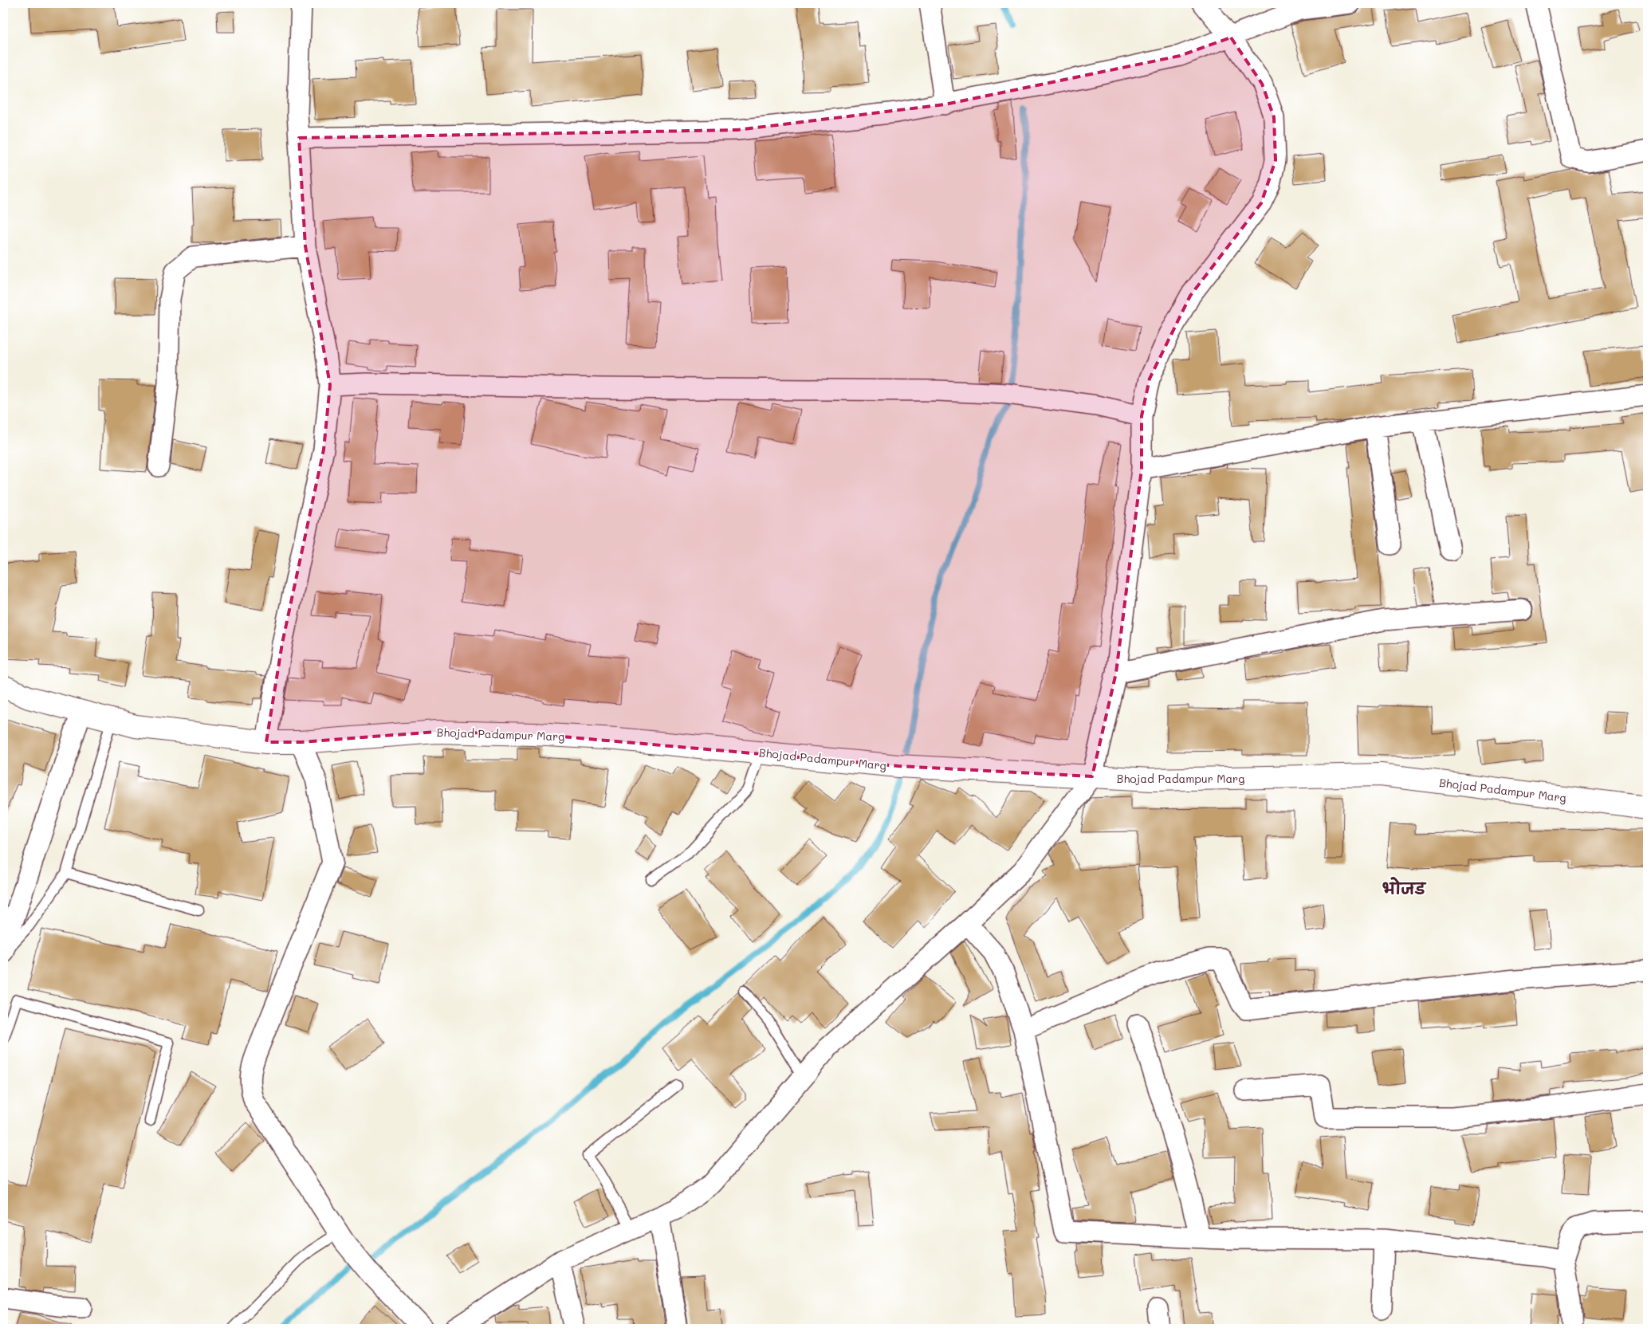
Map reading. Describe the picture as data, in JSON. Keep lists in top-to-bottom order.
{
  "streets": {
    "street": ["Bhojad Padampur Marg"]
  },
  "districts": ["भोजड"]
}
